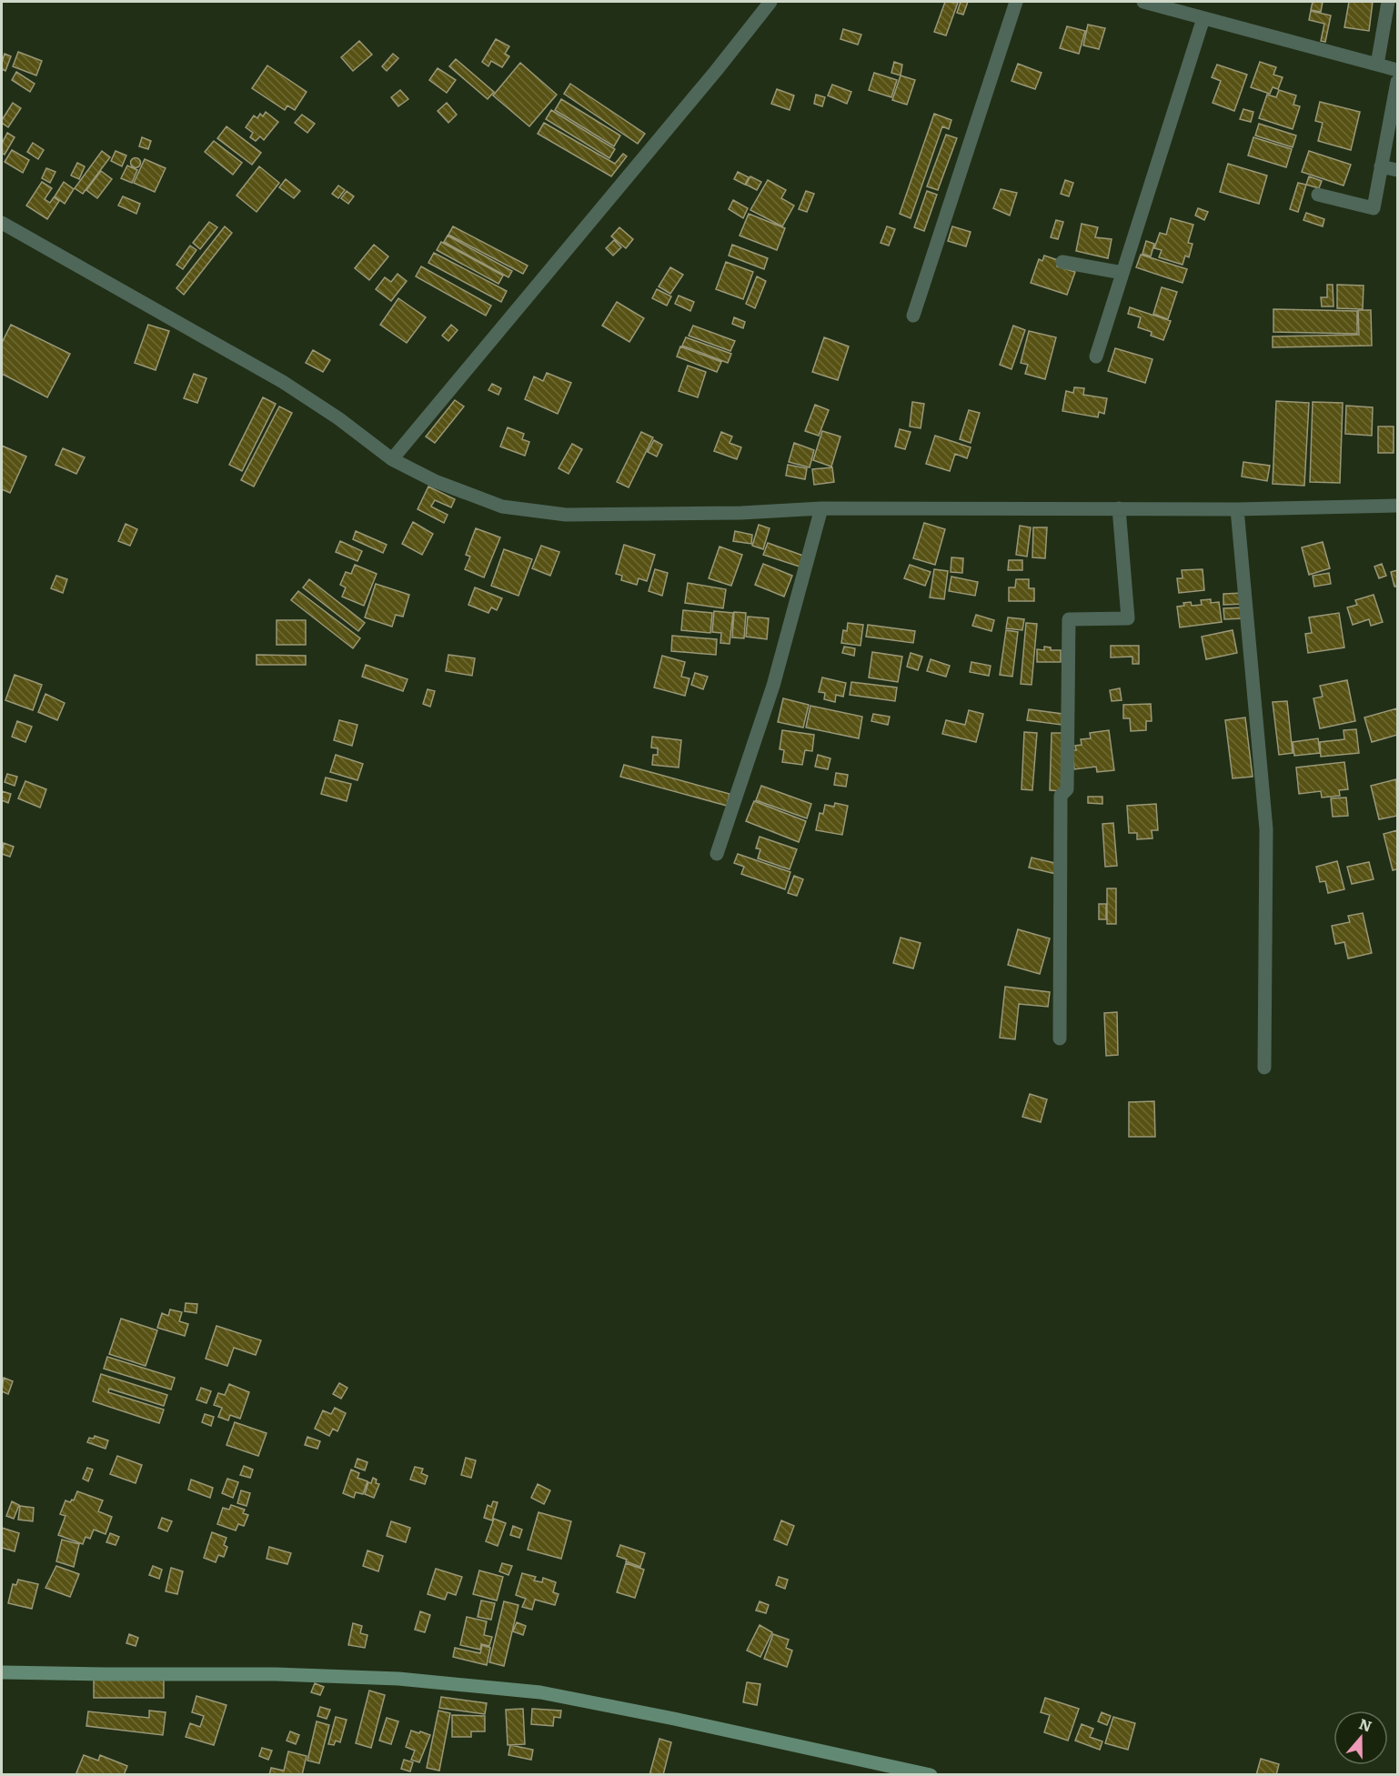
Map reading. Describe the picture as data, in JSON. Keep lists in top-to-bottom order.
{
  "north": "top"
}
